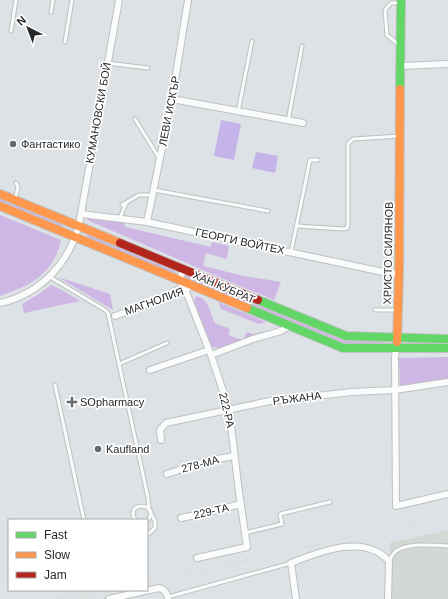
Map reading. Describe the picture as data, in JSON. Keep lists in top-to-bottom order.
{
  "streets": {
    "street": [
      "ЛЕВИ ИСКЪР",
      "КУМАНОВСКИ БОЙ",
      "ГЕОРГИ ВОЙТЕХ",
      "ХРИСТО СИЛЯНОВ",
      "ХАН КУБРАТ",
      "МАГНОЛИЯ",
      "РЪЖАНА",
      "222-РА",
      "278-МА",
      "229-ТА"
    ]
  },
  "crossings": [
    ["ЛЕВИ ИСКЪР", "ГЕОРГИ ВОЙТЕХ"],
    ["КУМАНОВСКИ БОЙ", "ГЕОРГИ ВОЙТЕХ"],
    ["КУМАНОВСКИ БОЙ", "ХАН КУБРАТ"],
    ["ГЕОРГИ ВОЙТЕХ", "ХРИСТО СИЛЯНОВ"],
    ["ХРИСТО СИЛЯНОВ", "ХАН КУБРАТ"],
    ["ХРИСТО СИЛЯНОВ", "РЪЖАНА"],
    ["ХАН КУБРАТ", "МАГНОЛИЯ"],
    ["ХАН КУБРАТ", "222-РА"],
    ["МАГНОЛИЯ", "222-РА"],
    ["РЪЖАНА", "222-РА"],
    ["222-РА", "278-МА"],
    ["222-РА", "229-ТА"]
  ],
  "places": {
    "other": ["Фантастико", "Kaufland"],
    "health": ["SOpharmacy"]
  },
  "legend": ["Fast", "Slow", "Jam"],
  "north": "top left"
}
